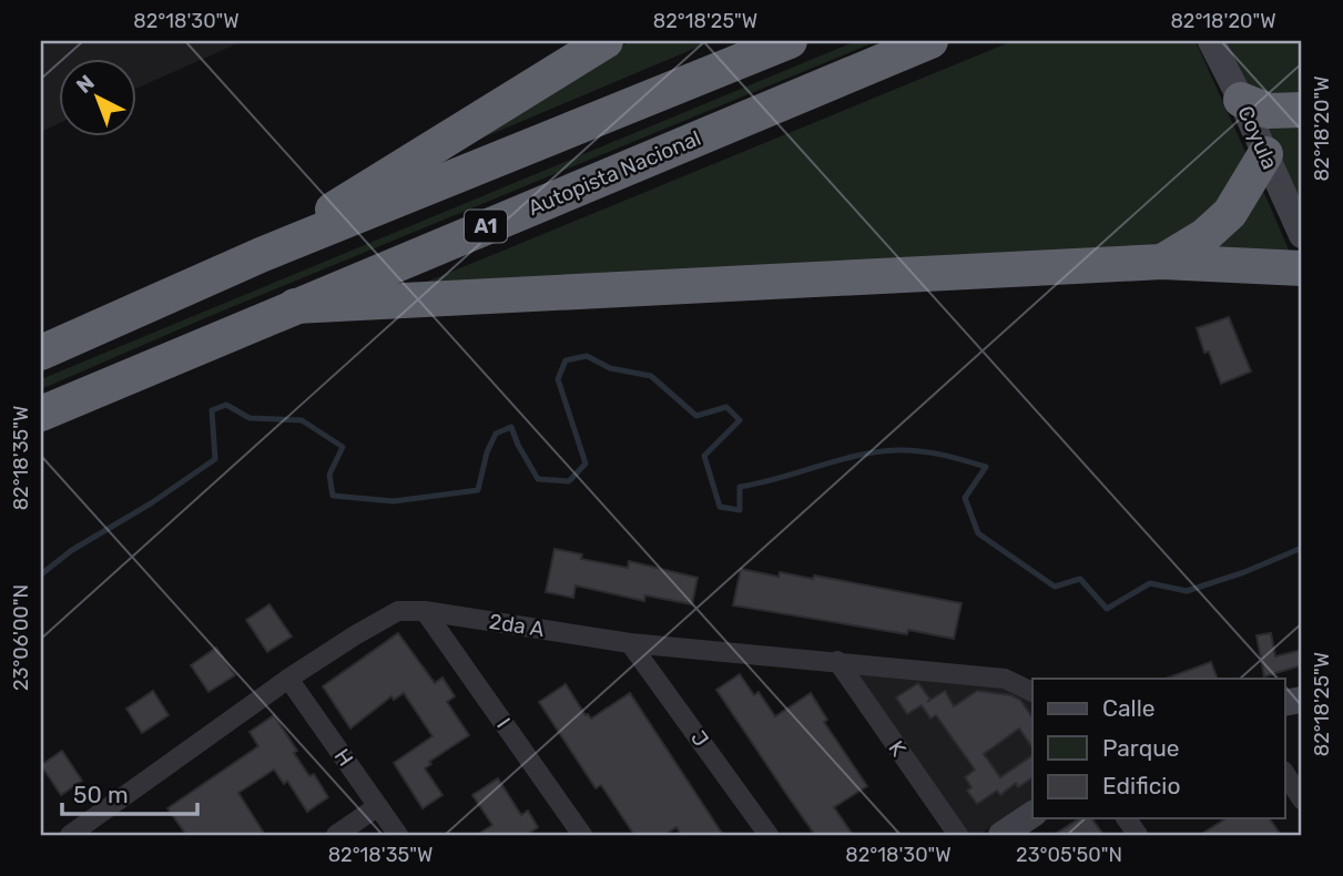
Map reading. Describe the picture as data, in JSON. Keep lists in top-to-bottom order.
{
  "streets": {
    "highway": ["Autopista Nacional", "A1"],
    "street": [
      "Coyula",
      "2da A",
      "I",
      "J",
      "K",
      "H"
    ]
  },
  "crossings": [
    ["2da A", "I"],
    ["2da A", "J"],
    ["2da A", "K"],
    ["2da A", "H"]
  ],
  "legend": ["Calle", "Parque", "Edificio"],
  "scale_bar": "50 m",
  "north": "top left",
  "coordinates": [
    "82°18'30\"W",
    "82°18'25\"W",
    "82°18'20\"W",
    "82°18'35\"W",
    "23°06'00\"N",
    "23°05'50\"N"
  ]
}
